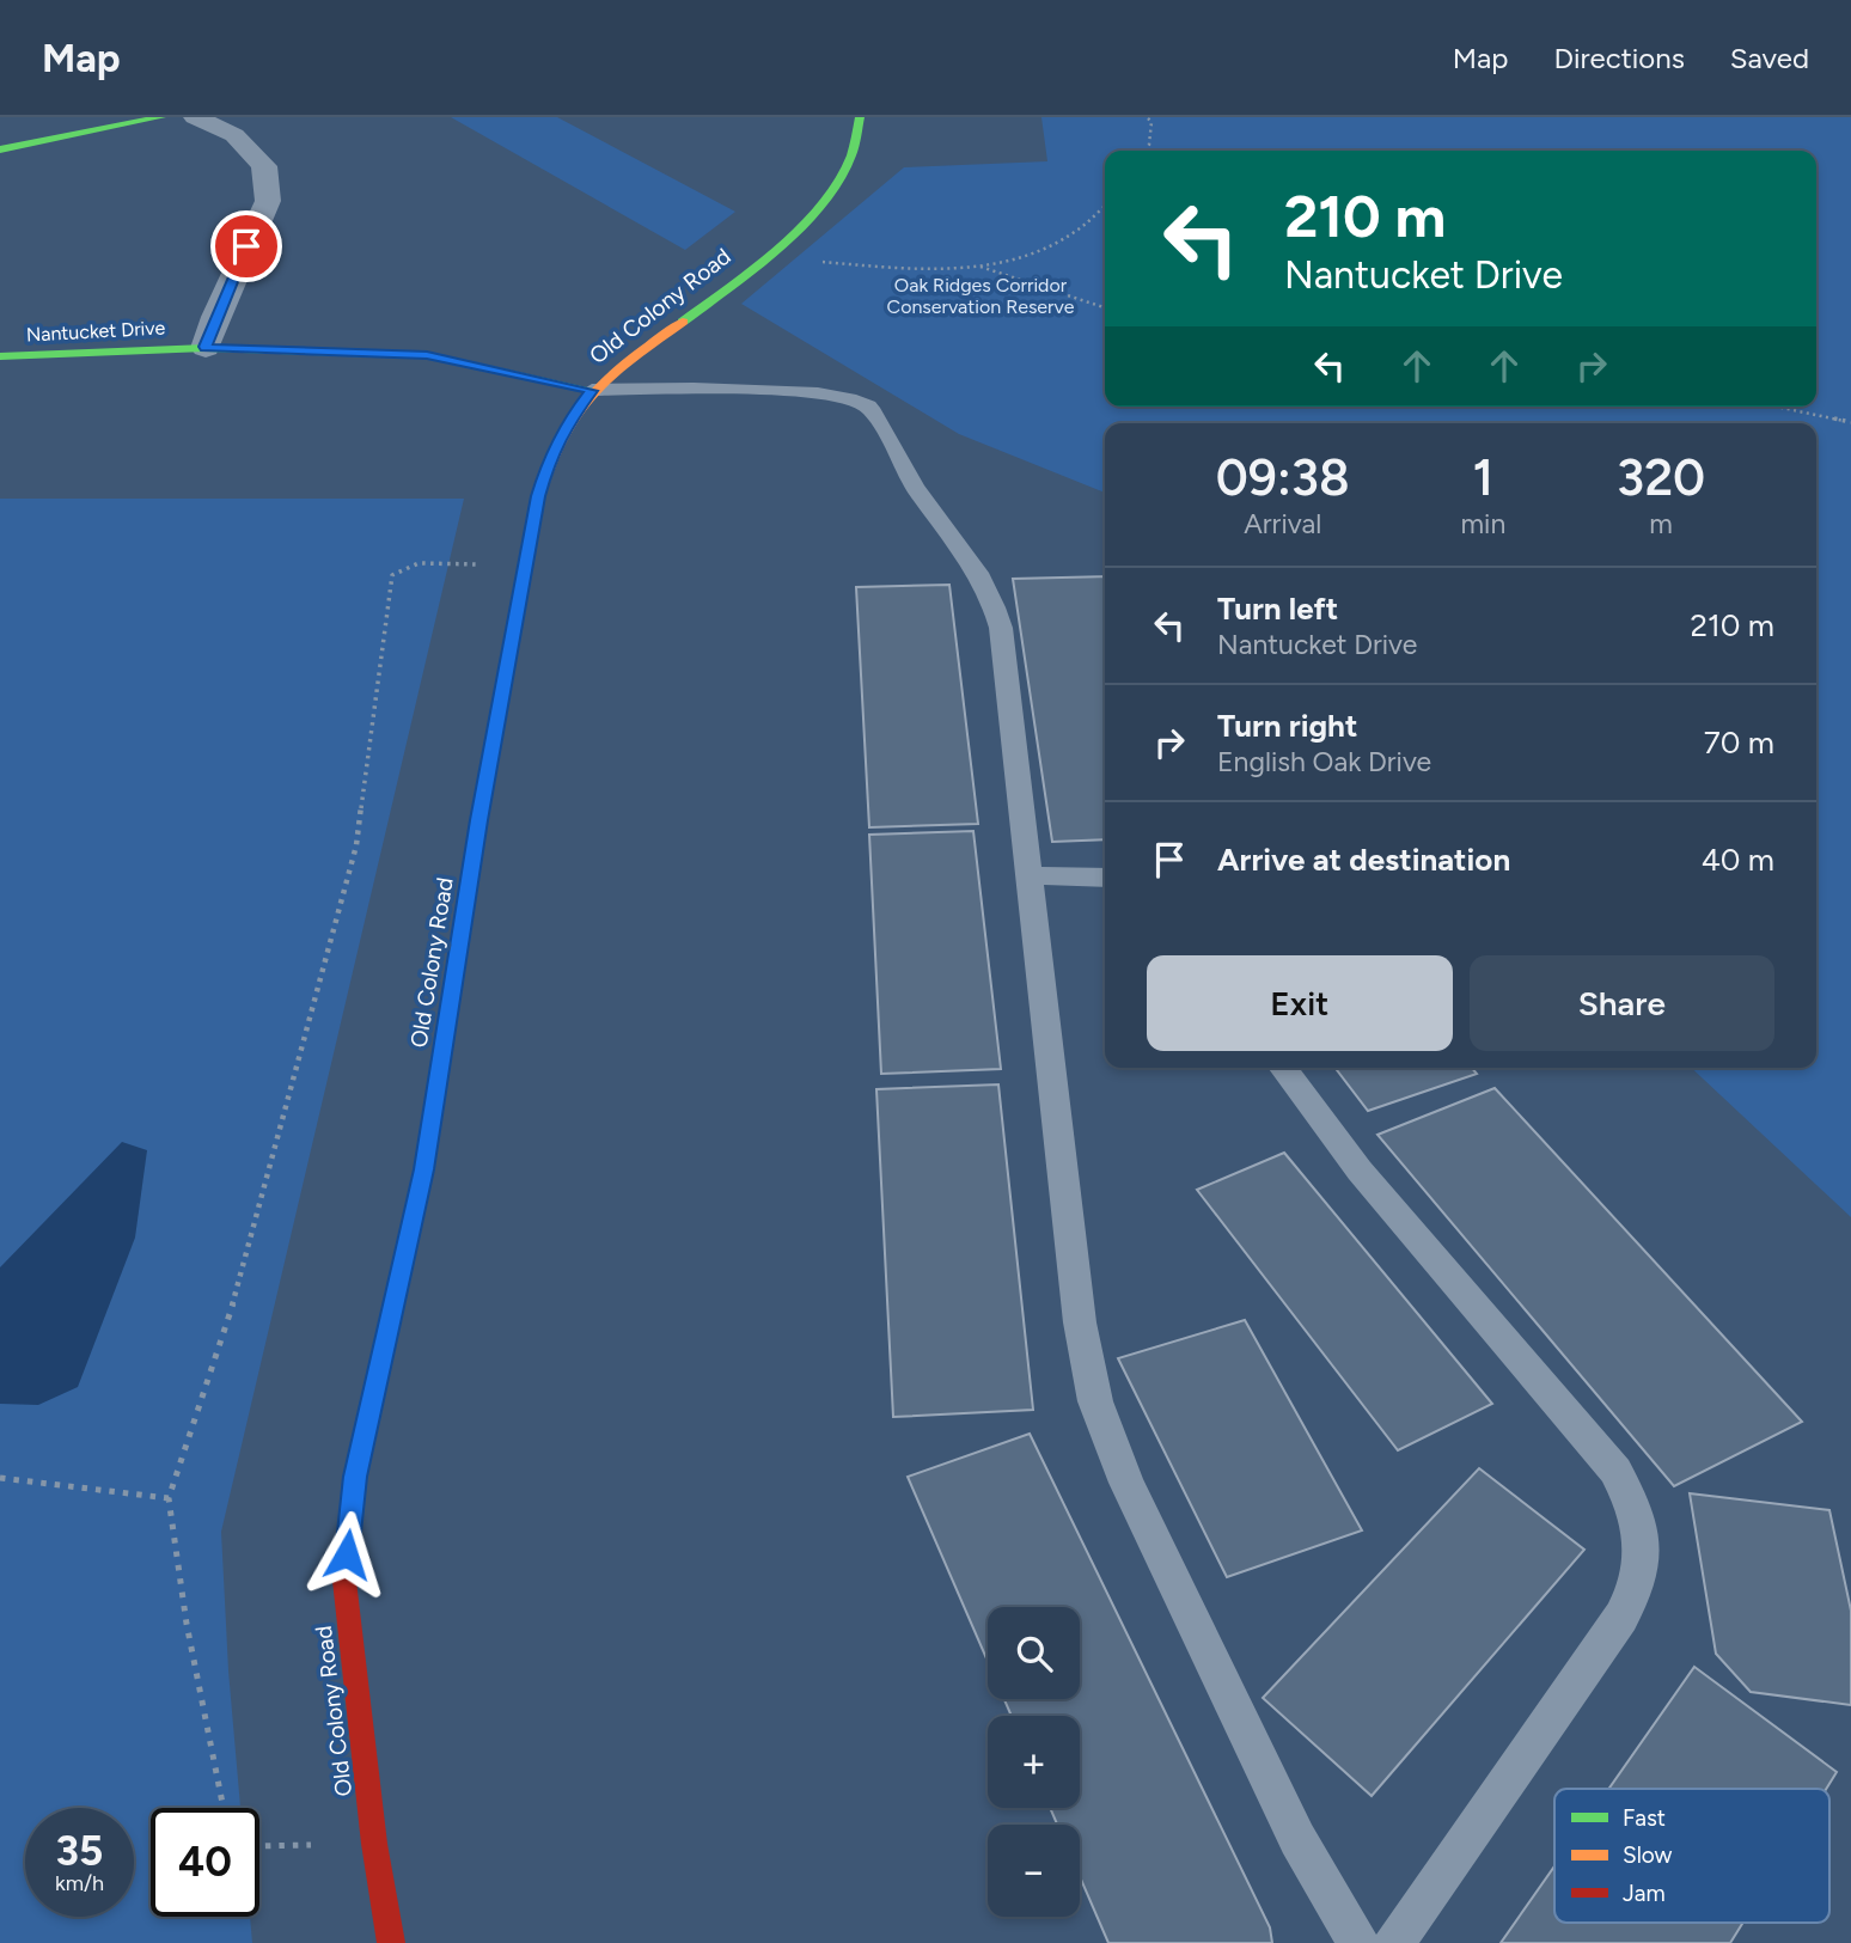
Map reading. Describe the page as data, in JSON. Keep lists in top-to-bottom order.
{
  "streets": {
    "street": ["Old Colony Road", "Nantucket Drive"]
  },
  "crossings": [
    ["Old Colony Road", "Nantucket Drive"]
  ],
  "parks": ["Oak Ridges Corridor Conservation Reserve"],
  "legend": ["Fast", "Slow", "Jam"],
  "page": {
    "header": "Map",
    "nav": ["Map", "Directions", "Saved"],
    "turn": ["210 m", "Nantucket Drive"],
    "eta": [
      "09:38",
      "Arrival",
      "1",
      "min",
      "320",
      "m"
    ],
    "list": [
      {
        "name": "Turn left",
        "note": "Nantucket Drive",
        "value": "210 m"
      },
      {
        "name": "Turn right",
        "note": "English Oak Drive",
        "value": "70 m"
      },
      {
        "name": "Arrive at destination",
        "value": "40 m"
      }
    ],
    "buttons": ["Exit", "Share"],
    "map_buttons": ["+", "−"],
    "speed": "35 km/h",
    "limit": "40"
  }
}
